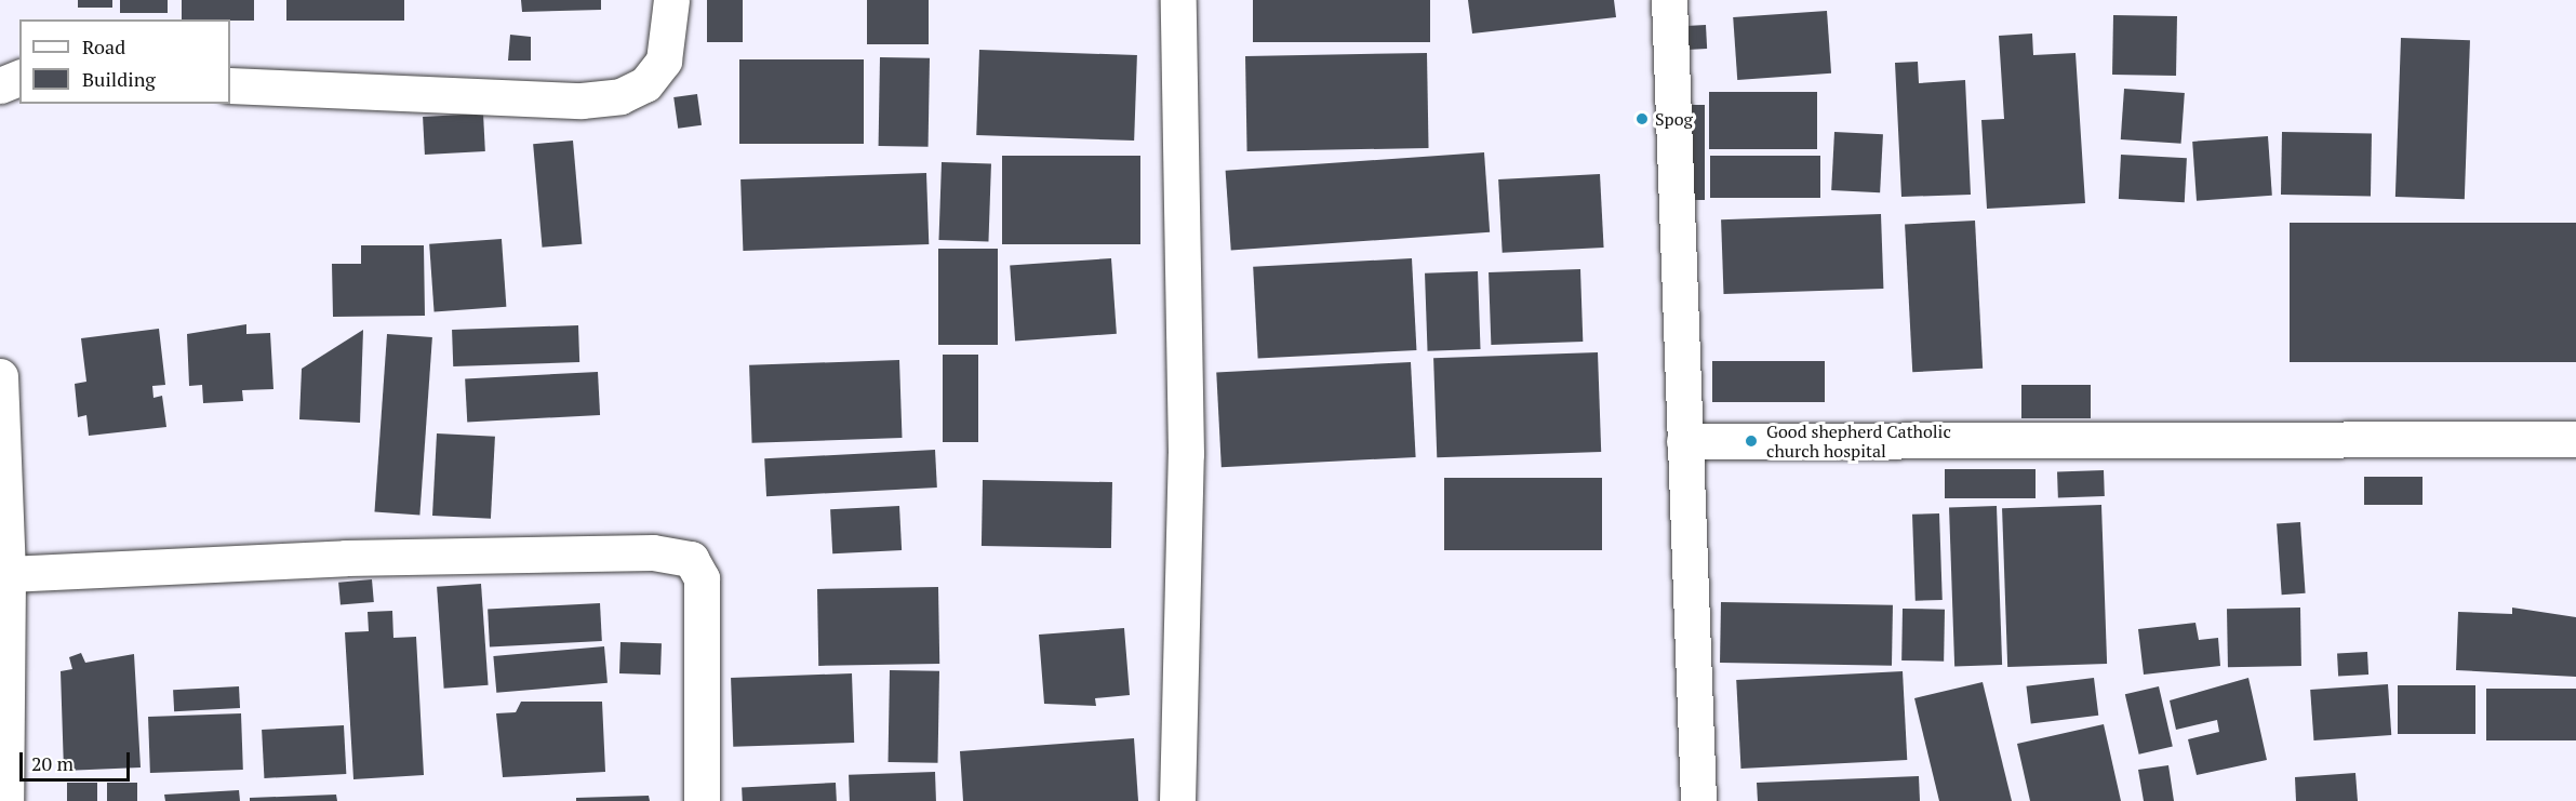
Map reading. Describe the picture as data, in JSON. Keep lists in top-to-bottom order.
{
  "places": ["Spog", "Good shepherd Catholic church hospital"],
  "legend": ["Road", "Building"],
  "scale_bar": "20 m"
}
